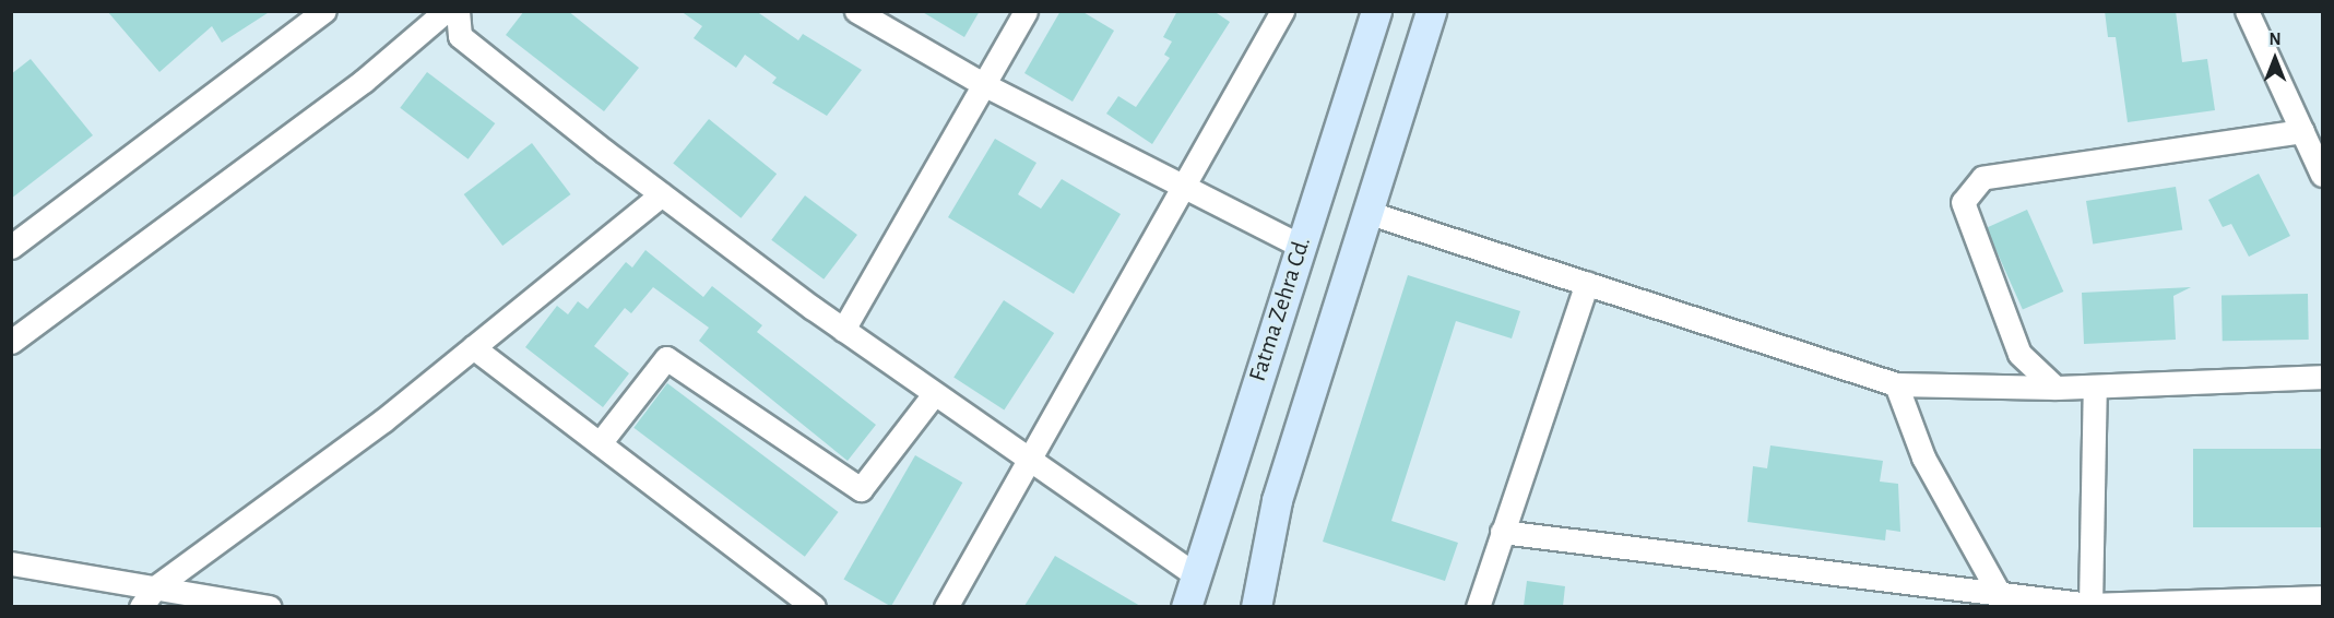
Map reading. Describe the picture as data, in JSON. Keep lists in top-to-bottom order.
{
  "streets": {
    "main road": ["Fatma Zehra Cd."]
  },
  "north": "top"
}
